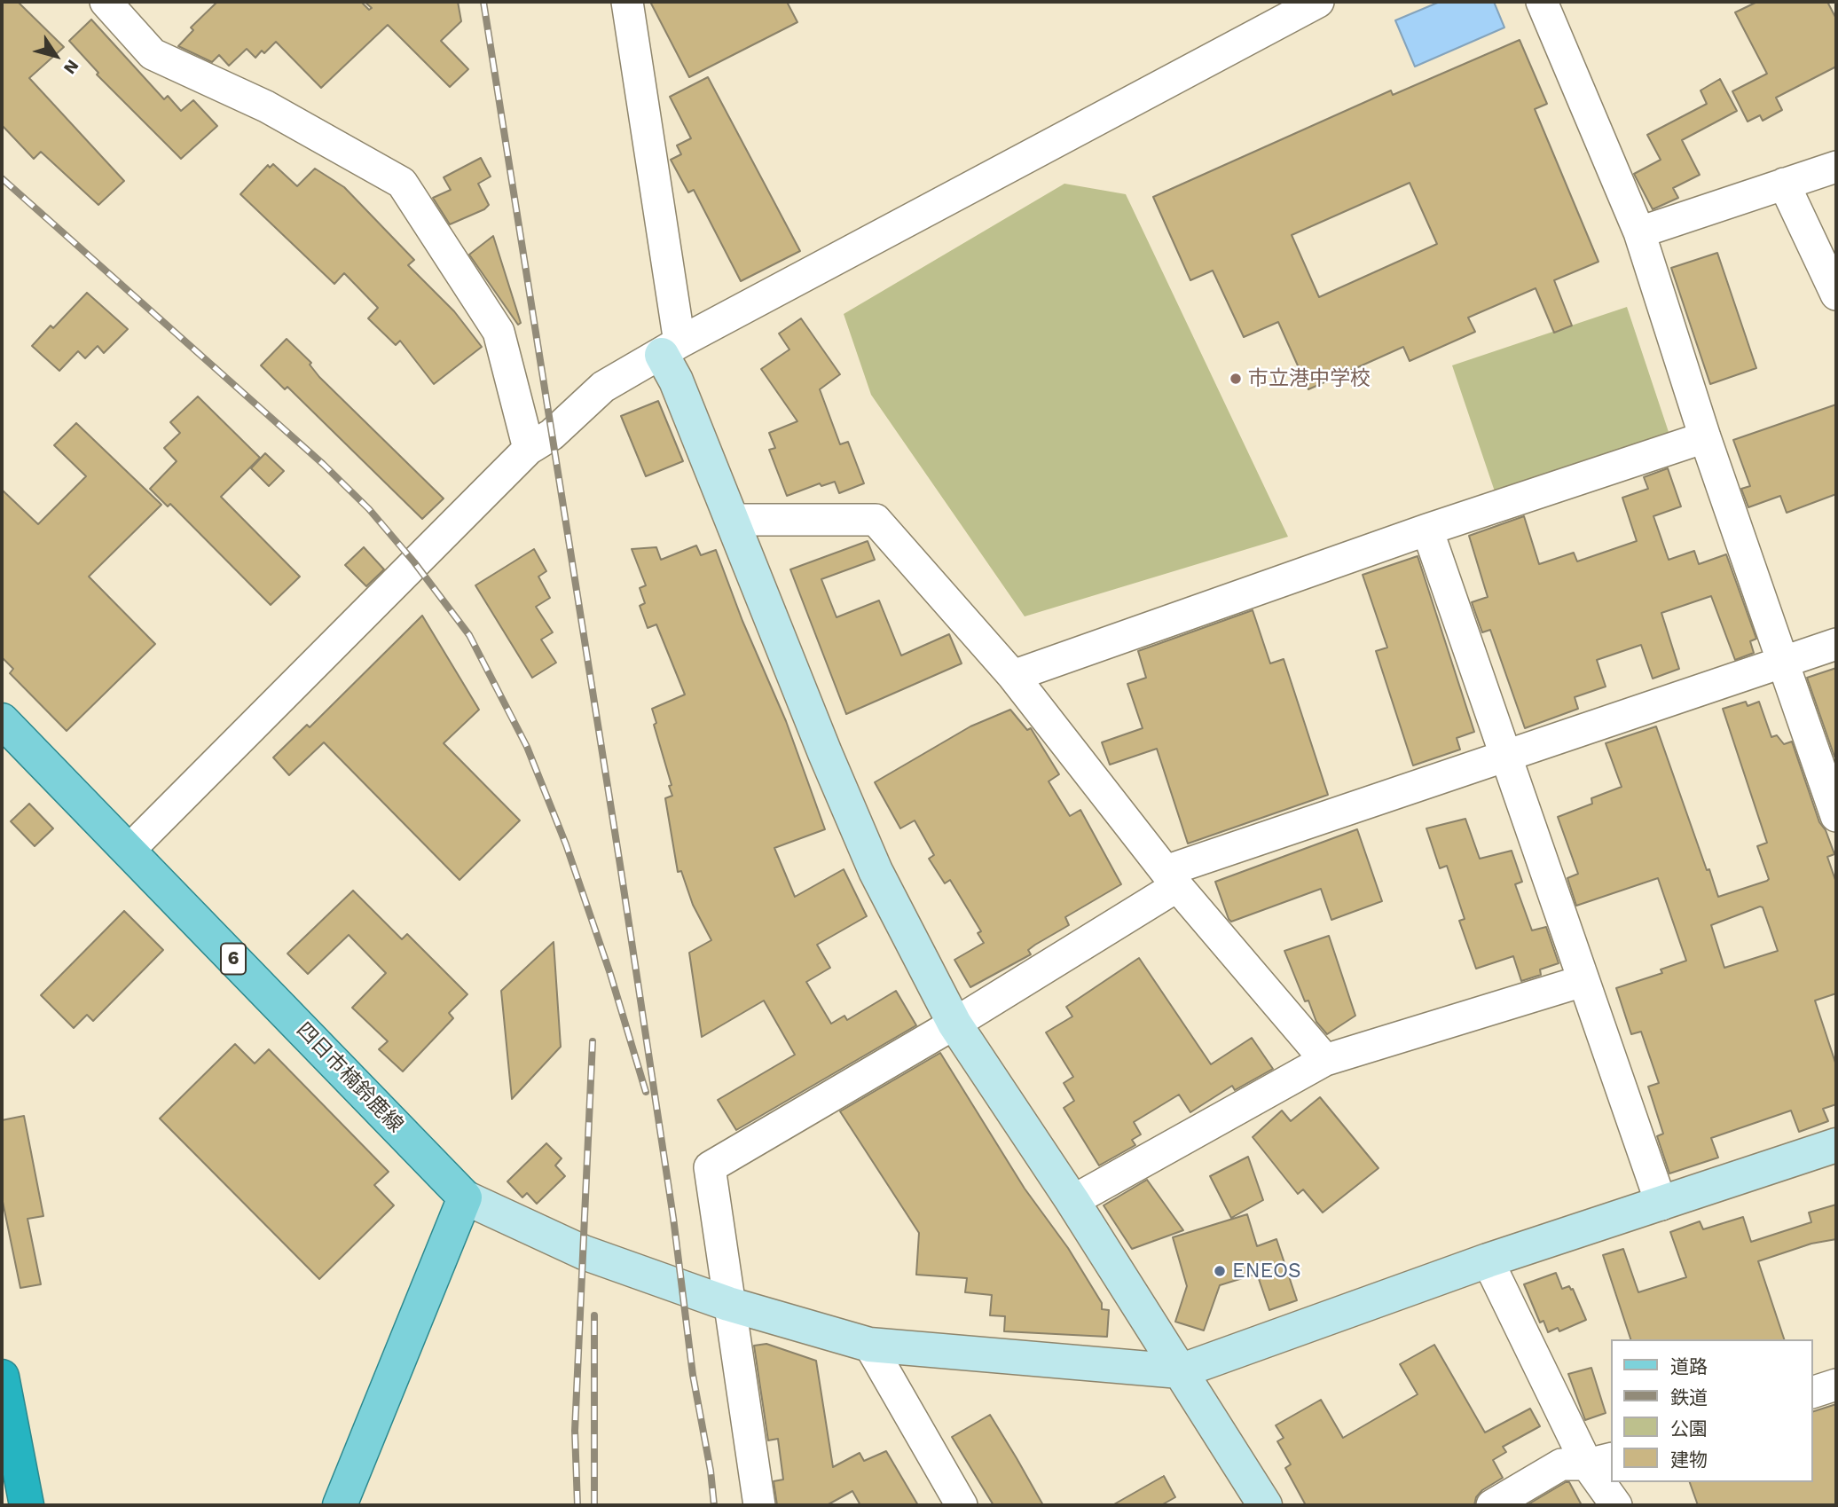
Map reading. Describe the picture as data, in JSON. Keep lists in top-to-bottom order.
{
  "streets": {
    "main road": ["6", "四日市楠鈴鹿線"]
  },
  "places": ["市立港中学校", "ENEOS"],
  "legend": [
    "道路",
    "鉄道",
    "公園",
    "建物"
  ],
  "north": "bottom right"
}
